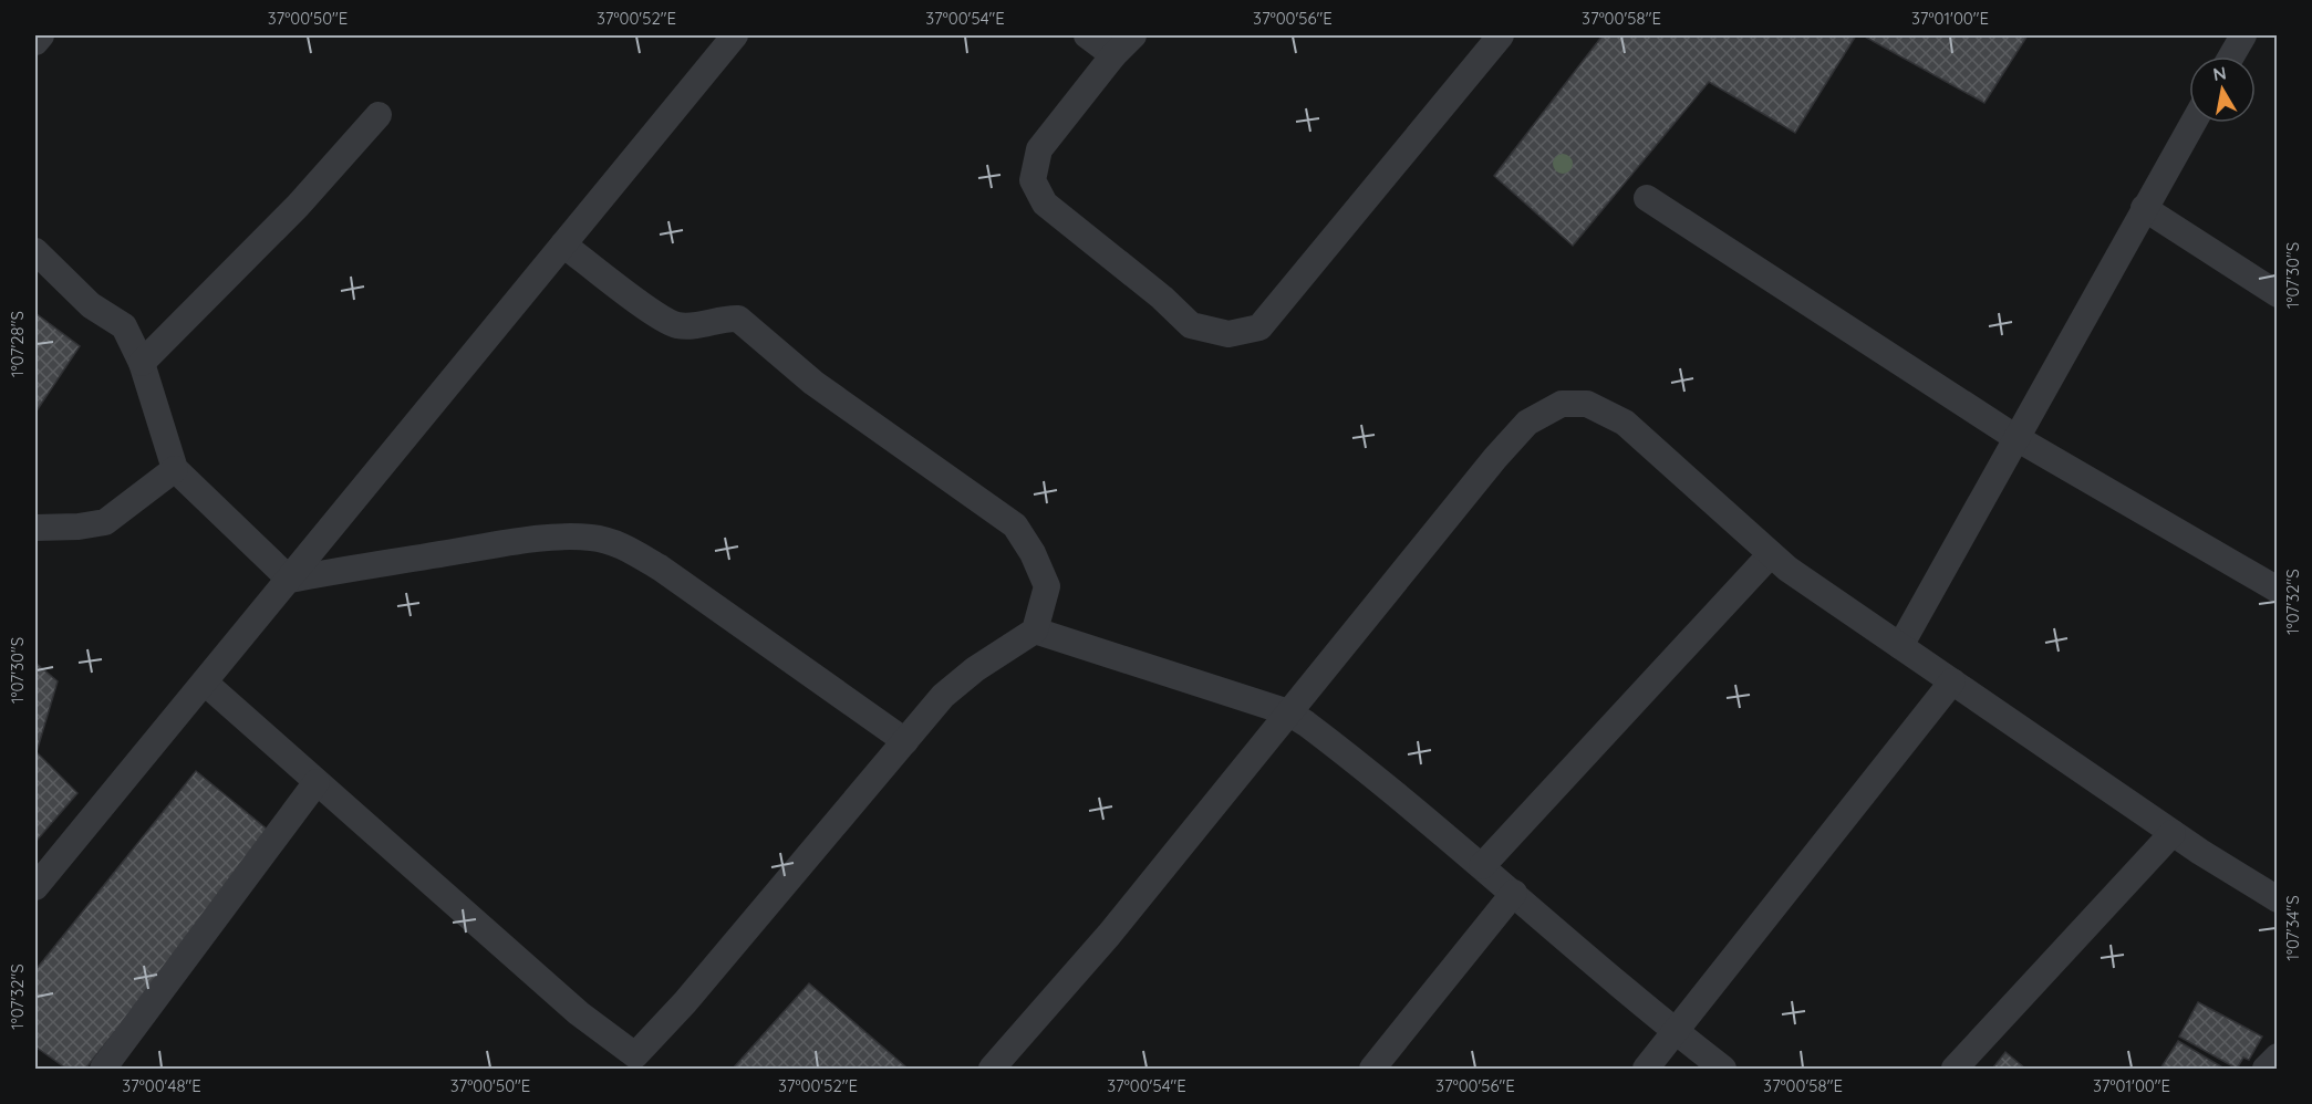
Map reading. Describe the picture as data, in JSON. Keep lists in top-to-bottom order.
{
  "north": "top",
  "coordinates": [
    "37°00'50\"E",
    "37°00'52\"E",
    "37°00'54\"E",
    "37°00'56\"E",
    "37°00'58\"E",
    "37°01'00\"E",
    "1°07'30\"S",
    "1°07'28\"S",
    "1°07'32\"S",
    "1°07'34\"S",
    "37°00'48\"E"
  ]
}
